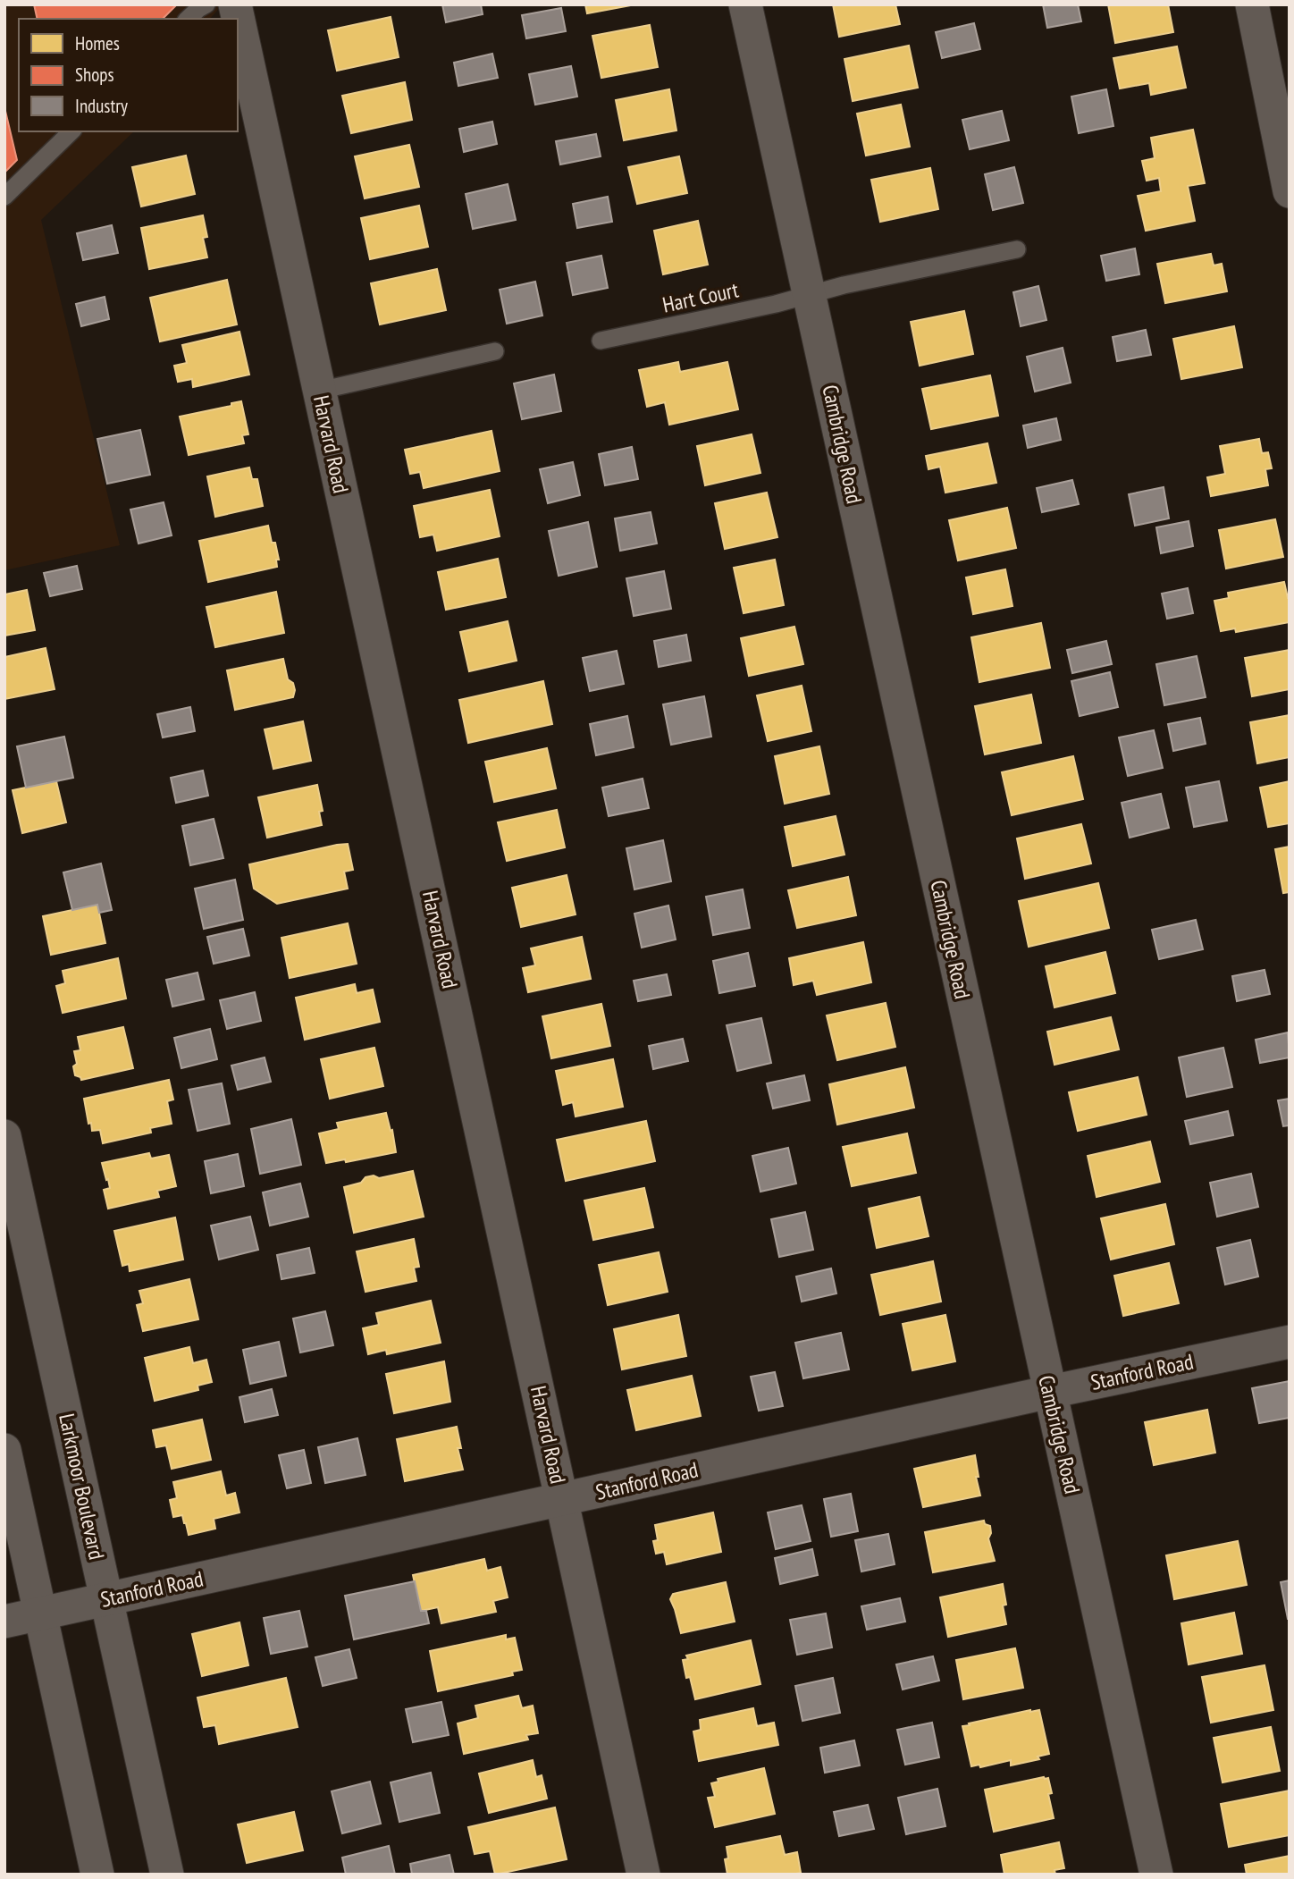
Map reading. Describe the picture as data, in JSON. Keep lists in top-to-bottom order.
{
  "streets": {
    "street": [
      "Harvard Road",
      "Cambridge Road",
      "Stanford Road",
      "Larkmoor Boulevard"
    ],
    "lane": ["Hart Court"]
  },
  "crossings": [
    ["Hart Court", "Cambridge Road"],
    ["Harvard Road", "Stanford Road"],
    ["Cambridge Road", "Stanford Road"],
    ["Stanford Road", "Larkmoor Boulevard"]
  ],
  "legend": ["Homes", "Shops", "Industry"]
}
